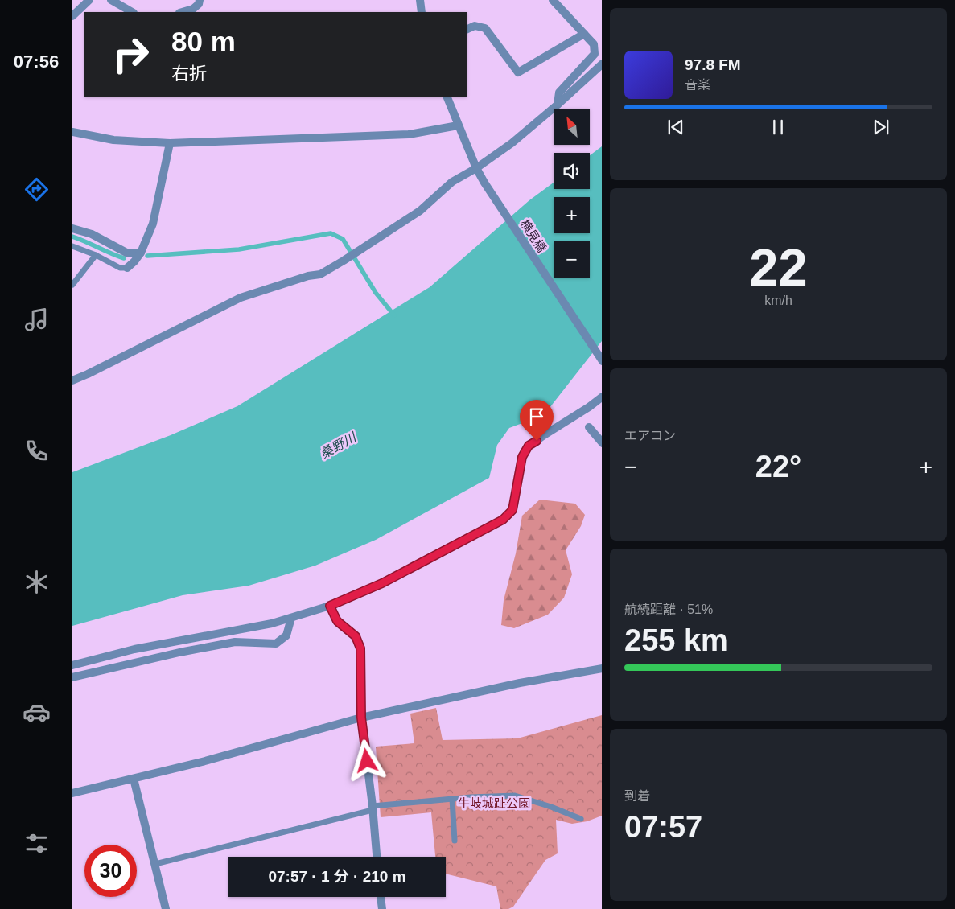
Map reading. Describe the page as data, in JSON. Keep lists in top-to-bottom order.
{
  "streets": {
    "street": ["横見橋"]
  },
  "water": ["桑野川"],
  "parks": ["牛岐城趾公園"],
  "north": "top left",
  "page": {
    "tabs": "07:56",
    "turn": ["80 m", "右折"],
    "song": ["97.8 FM", "音楽"],
    "map_buttons": ["+", "−"],
    "tile": [
      ["22", "km/h"],
      "エアコン",
      ["航続距離 · 51%", "255 km"],
      ["到着", "07:57"]
    ],
    "heat": ["−", "22°", "+"],
    "limit": "30",
    "trip": "07:57 · 1 分 · 210 m"
  }
}
